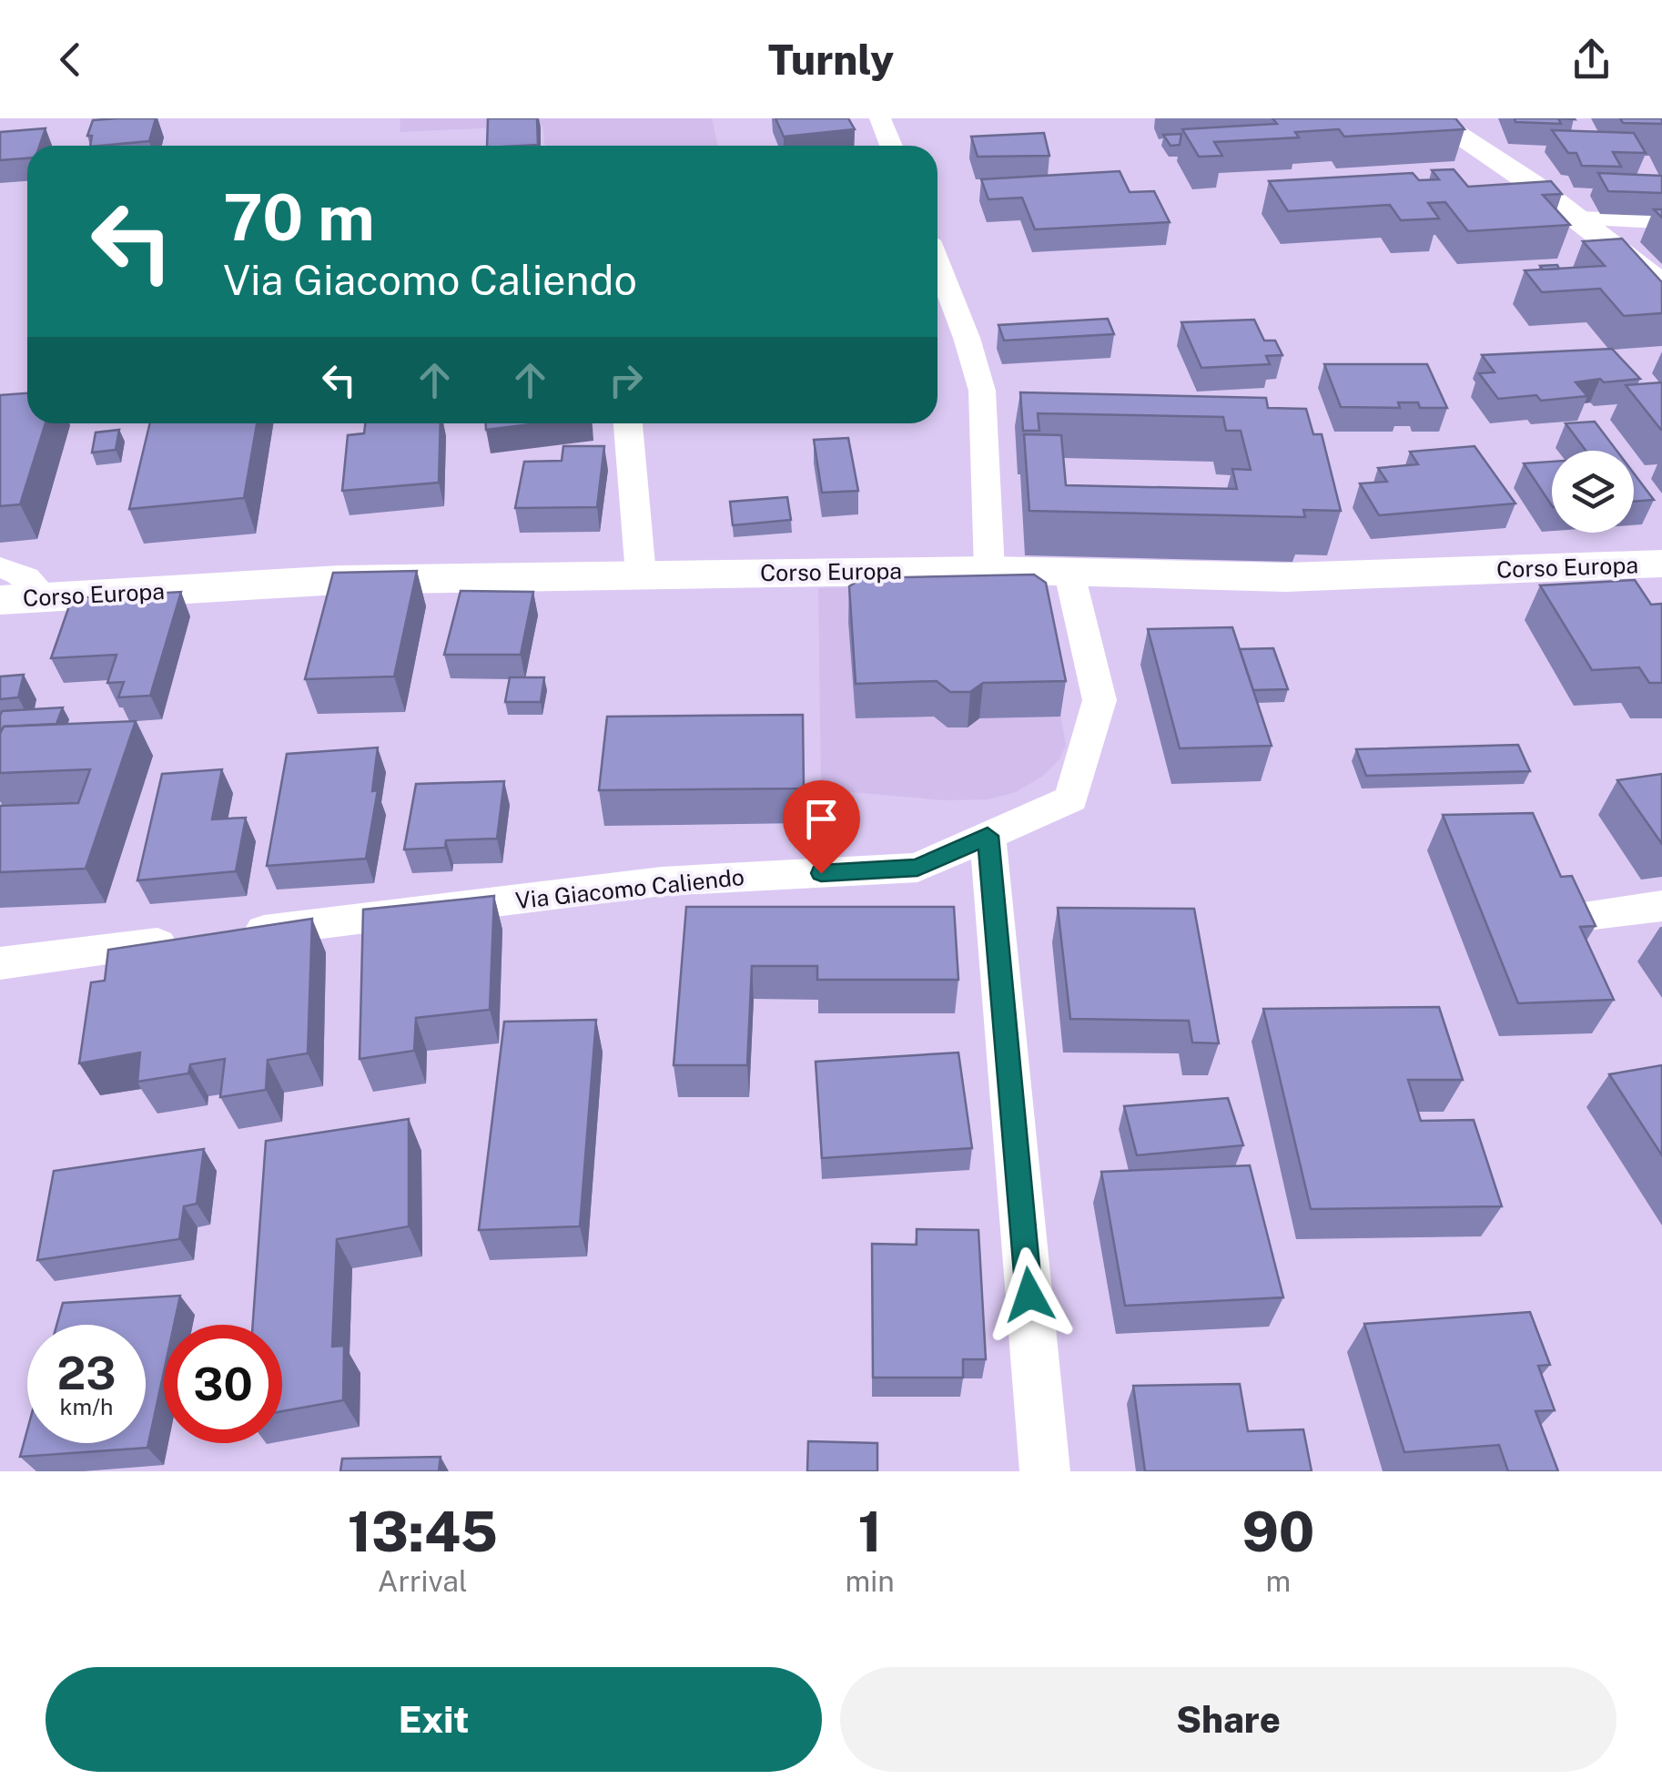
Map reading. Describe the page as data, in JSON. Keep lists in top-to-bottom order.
{
  "streets": {
    "main road": ["Corso Europa"],
    "street": ["Via Giacomo Caliendo"]
  },
  "crossings": [
    ["Corso Europa", "Via Giacomo Caliendo"]
  ],
  "page": {
    "header": "Turnly",
    "turn": ["70 m", "Via Giacomo Caliendo"],
    "speed": "23 km/h",
    "limit": "30",
    "eta": [
      "13:45",
      "Arrival",
      "1",
      "min",
      "90",
      "m"
    ],
    "buttons": ["Exit", "Share"]
  }
}
